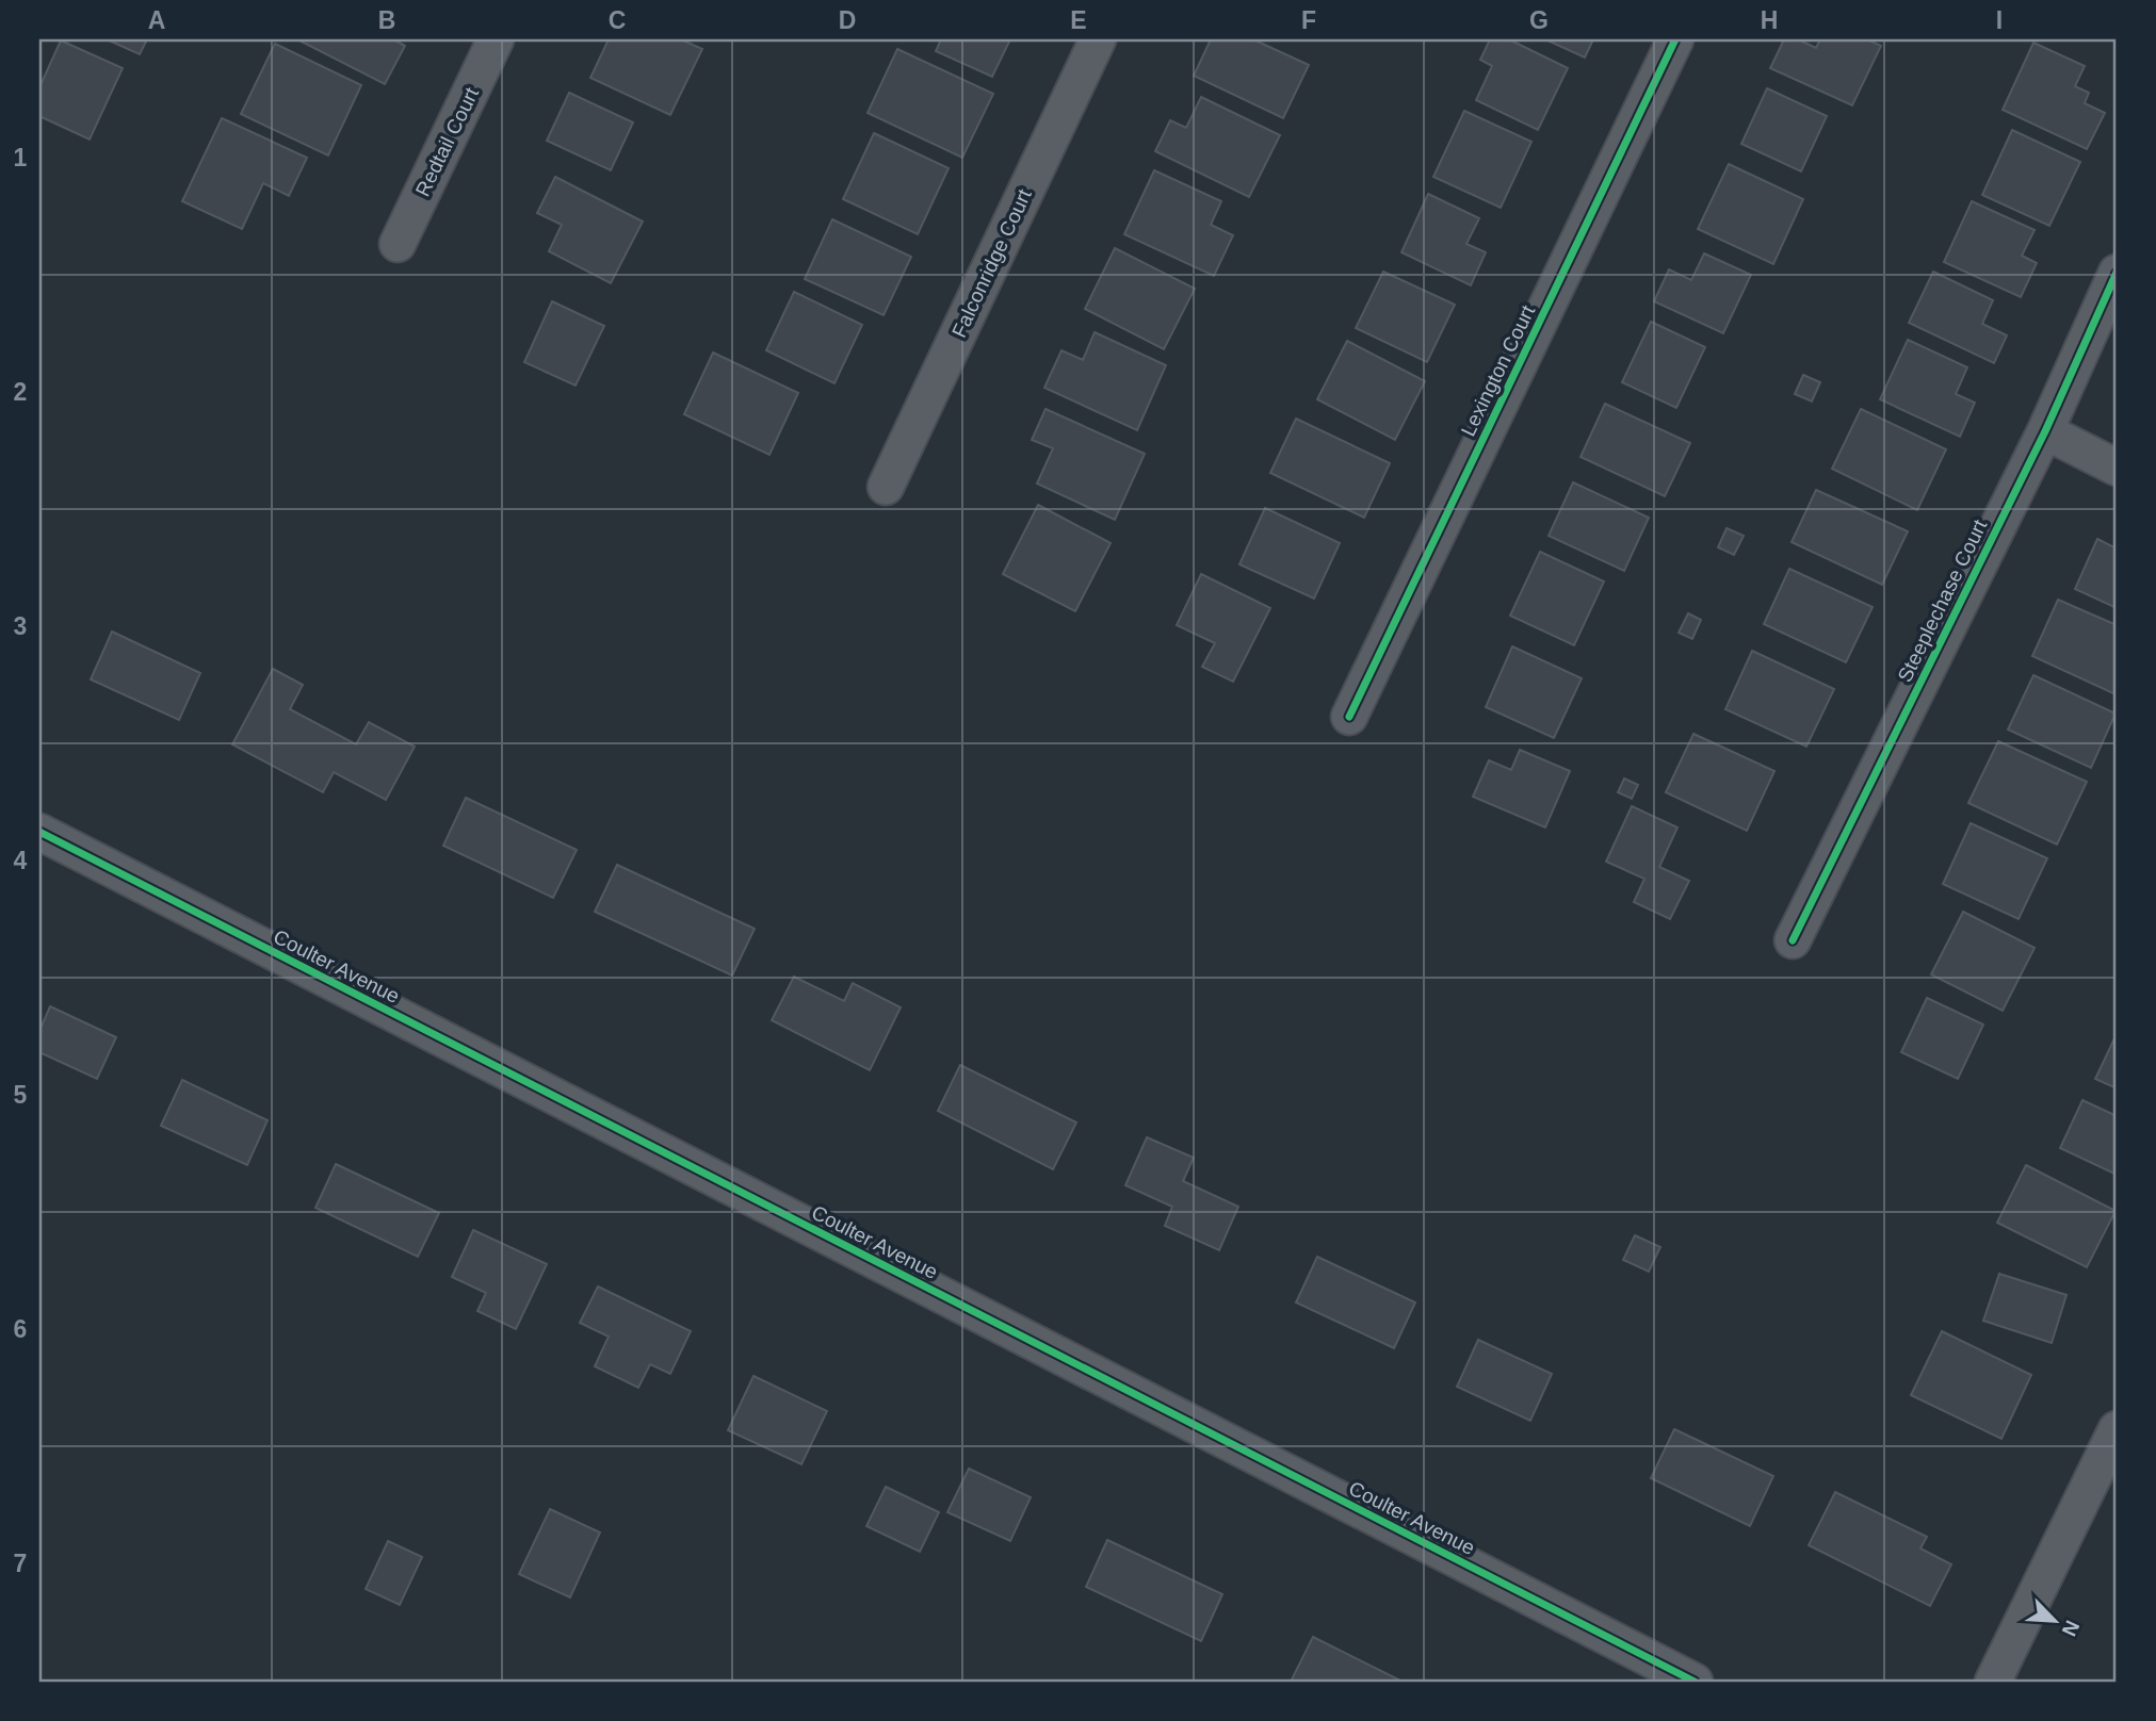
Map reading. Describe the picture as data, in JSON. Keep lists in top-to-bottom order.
{
  "streets": {
    "street": [
      "Redtail Court",
      "Falconridge Court",
      "Lexington Court",
      "Steeplechase Court",
      "Coulter Avenue"
    ]
  },
  "north": "bottom right",
  "grid": {
    "columns": [
      "A",
      "B",
      "C",
      "D",
      "E",
      "F",
      "G",
      "H",
      "I"
    ],
    "rows": [
      "1",
      "2",
      "3",
      "4",
      "5",
      "6",
      "7"
    ]
  }
}
